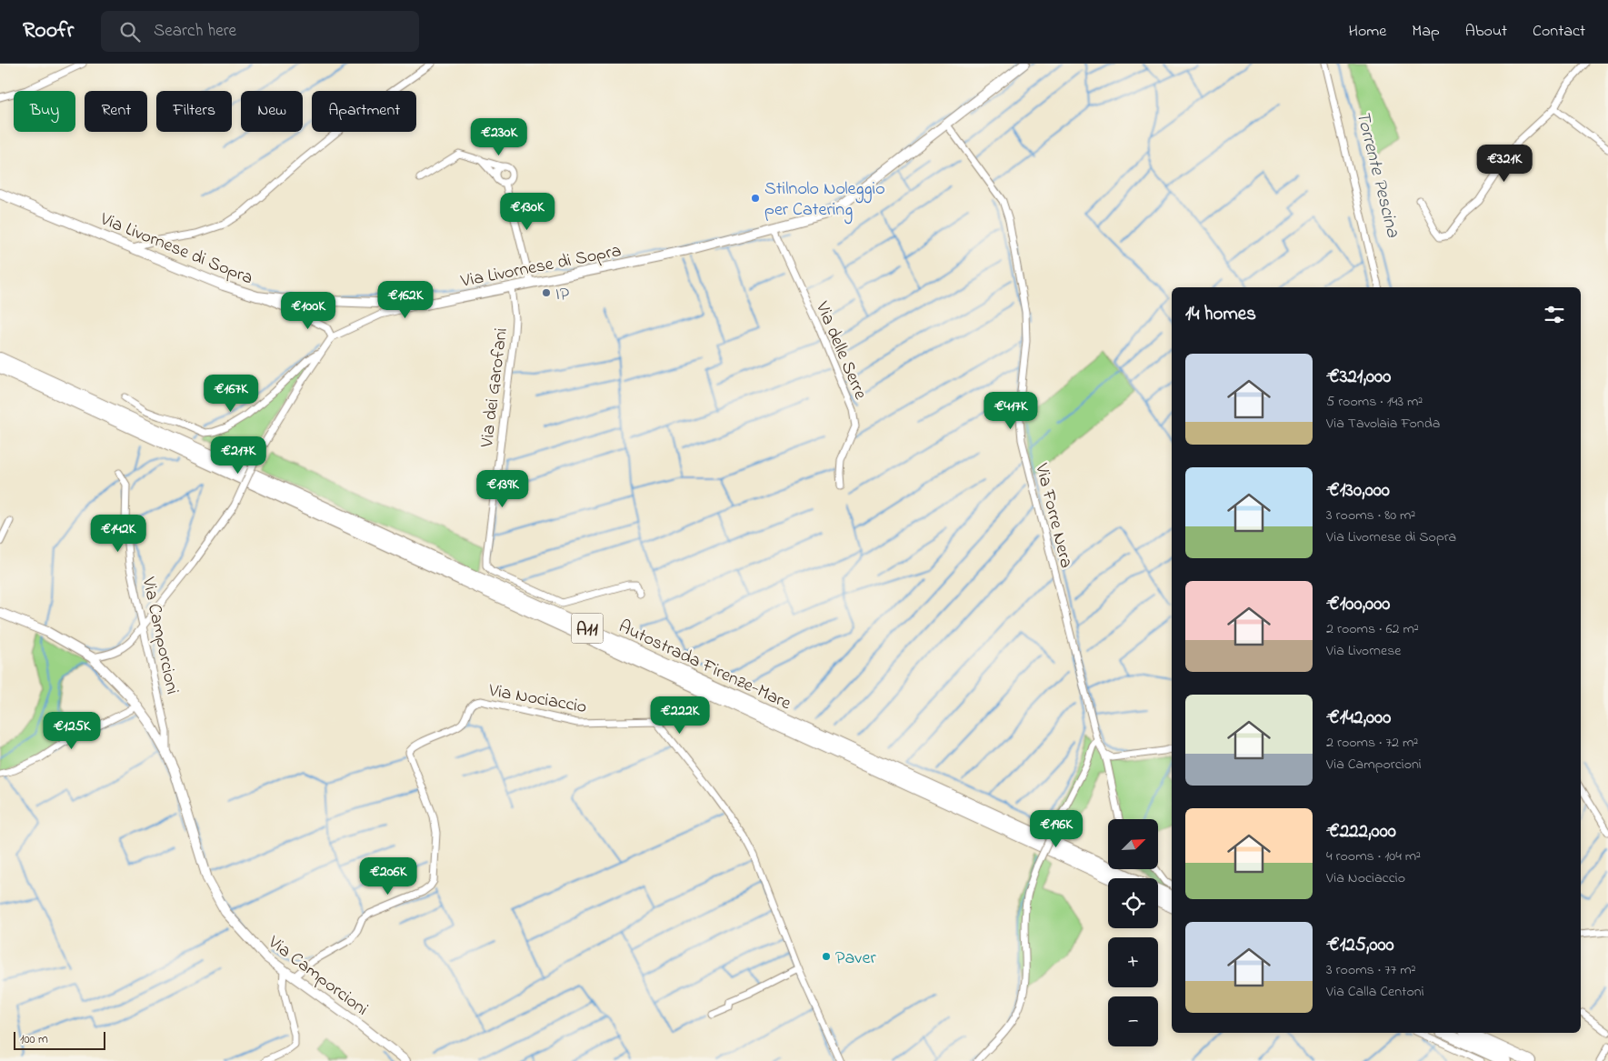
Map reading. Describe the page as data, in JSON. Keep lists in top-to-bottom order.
{
  "streets": {
    "highway": ["A11", "Autostrada Firenze-Mare"],
    "main road": ["Via Livornese di Sopra", "Via Camporcioni"],
    "street": [
      "Via delle Serre",
      "Via dei Garofani",
      "Via Forre Nera",
      "Via Nociaccio"
    ]
  },
  "crossings": [
    ["Via Livornese di Sopra", "Via delle Serre"],
    ["Via Livornese di Sopra", "Via dei Garofani"],
    ["Via Livornese di Sopra", "Via Forre Nera"],
    ["Via Camporcioni", "Via Nociaccio"]
  ],
  "water": ["Torrente Pescina"],
  "places": ["Stilnolo Noleggio per Catering", "IP", "Paver"],
  "scale_bar": "100 m",
  "north": "top right",
  "page": {
    "header": "Roofr",
    "search": "Search here",
    "nav": [
      "Home",
      "Map",
      "About",
      "Contact"
    ],
    "chip": [
      "Buy",
      "Rent",
      "Filters",
      "New",
      "Apartment"
    ],
    "price": [
      "€230K",
      "€321K",
      "€130K",
      "€162K",
      "€100K",
      "€167K",
      "€417K",
      "€217K",
      "€139K",
      "€142K",
      "€222K",
      "€125K",
      "€196K",
      "€206K"
    ],
    "heading": "14 homes",
    "list": [
      {
        "name": "€321,000",
        "note": "5 rooms · 143 m² · Via Tavolaia Fonda"
      },
      {
        "name": "€130,000",
        "note": "3 rooms · 80 m² · Via Livornese di Sopra"
      },
      {
        "name": "€100,000",
        "note": "2 rooms · 62 m² · Via Livornese"
      },
      {
        "name": "€142,000",
        "note": "2 rooms · 72 m² · Via Camporcioni"
      },
      {
        "name": "€222,000",
        "note": "4 rooms · 104 m² · Via Nociaccio"
      },
      {
        "name": "€125,000",
        "note": "3 rooms · 77 m² · Via Calla Centoni"
      }
    ],
    "map_buttons": ["+", "−"],
    "scale": "100 m"
  }
}
